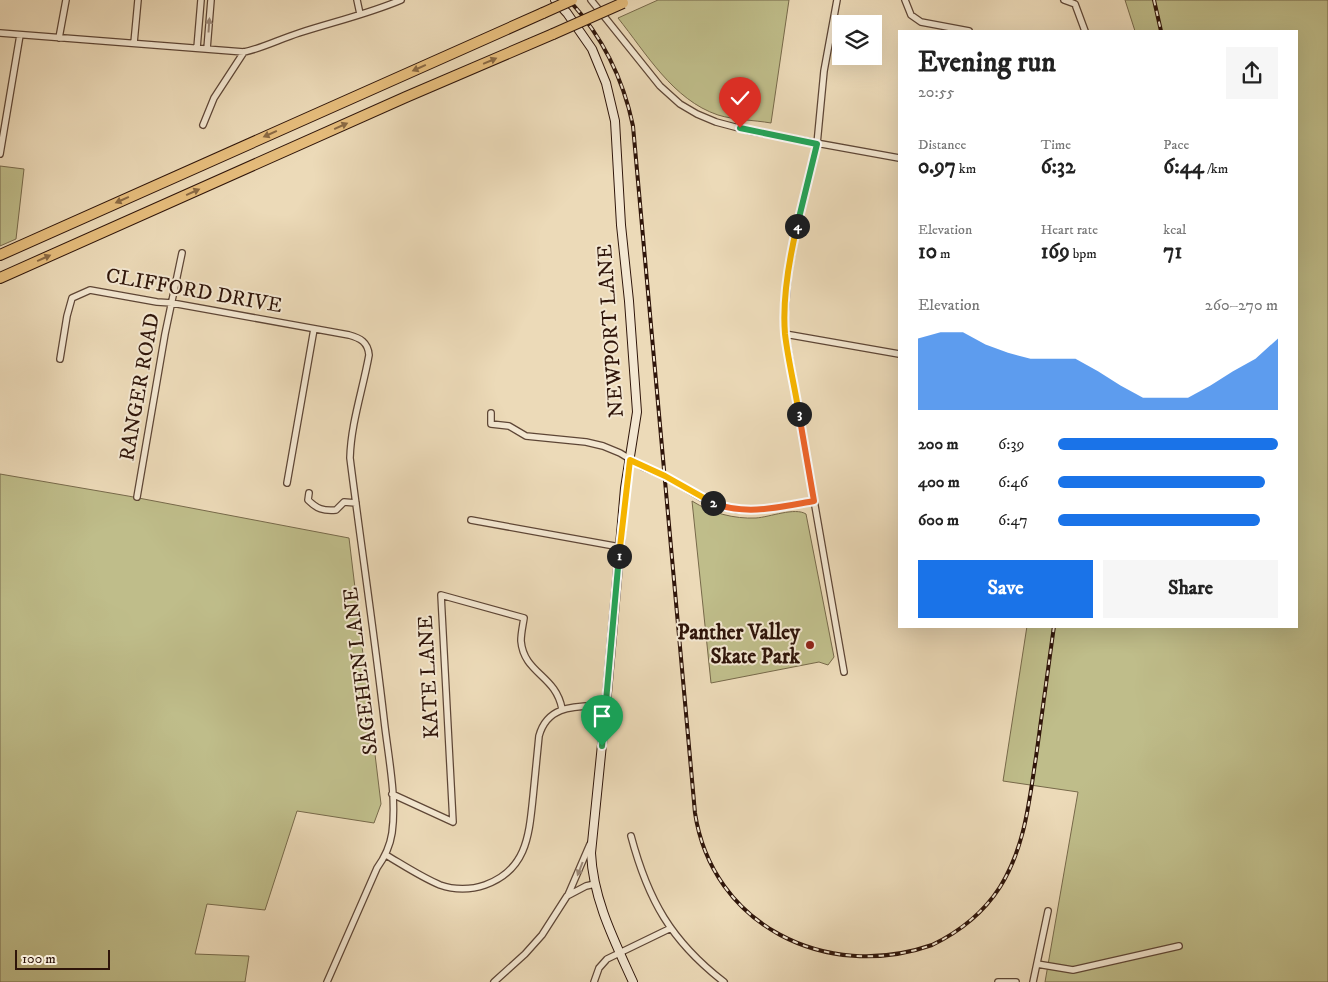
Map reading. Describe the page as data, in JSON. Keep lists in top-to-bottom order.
{
  "streets": {
    "street": [
      "CLIFFORD DRIVE",
      "NEWPORT LANE",
      "RANGER ROAD",
      "SAGEHEN LANE",
      "KATE LANE"
    ]
  },
  "crossings": [
    ["CLIFFORD DRIVE", "RANGER ROAD"],
    ["CLIFFORD DRIVE", "SAGEHEN LANE"],
    ["SAGEHEN LANE", "KATE LANE"]
  ],
  "places": ["Panther Valley Skate Park"],
  "scale_bar": "100 m",
  "page": {
    "heading": ["Evening run", "20:55"],
    "stats": [
      ["Distance", "0.97 km"],
      ["Time", "6:32"],
      ["Pace", "6:44 /km"],
      ["Elevation", "10 m"],
      ["Heart rate", "169 bpm"],
      ["kcal", "71"]
    ],
    "pins": [
      "4",
      "3",
      "2",
      "1"
    ],
    "chart": ["Elevation", "260–270 m"],
    "list": [
      {
        "name": "200 m",
        "note": "6:39"
      },
      {
        "name": "400 m",
        "note": "6:46"
      },
      {
        "name": "600 m",
        "note": "6:47"
      }
    ],
    "buttons": ["Save", "Share"],
    "scale": "100 m"
  }
}
